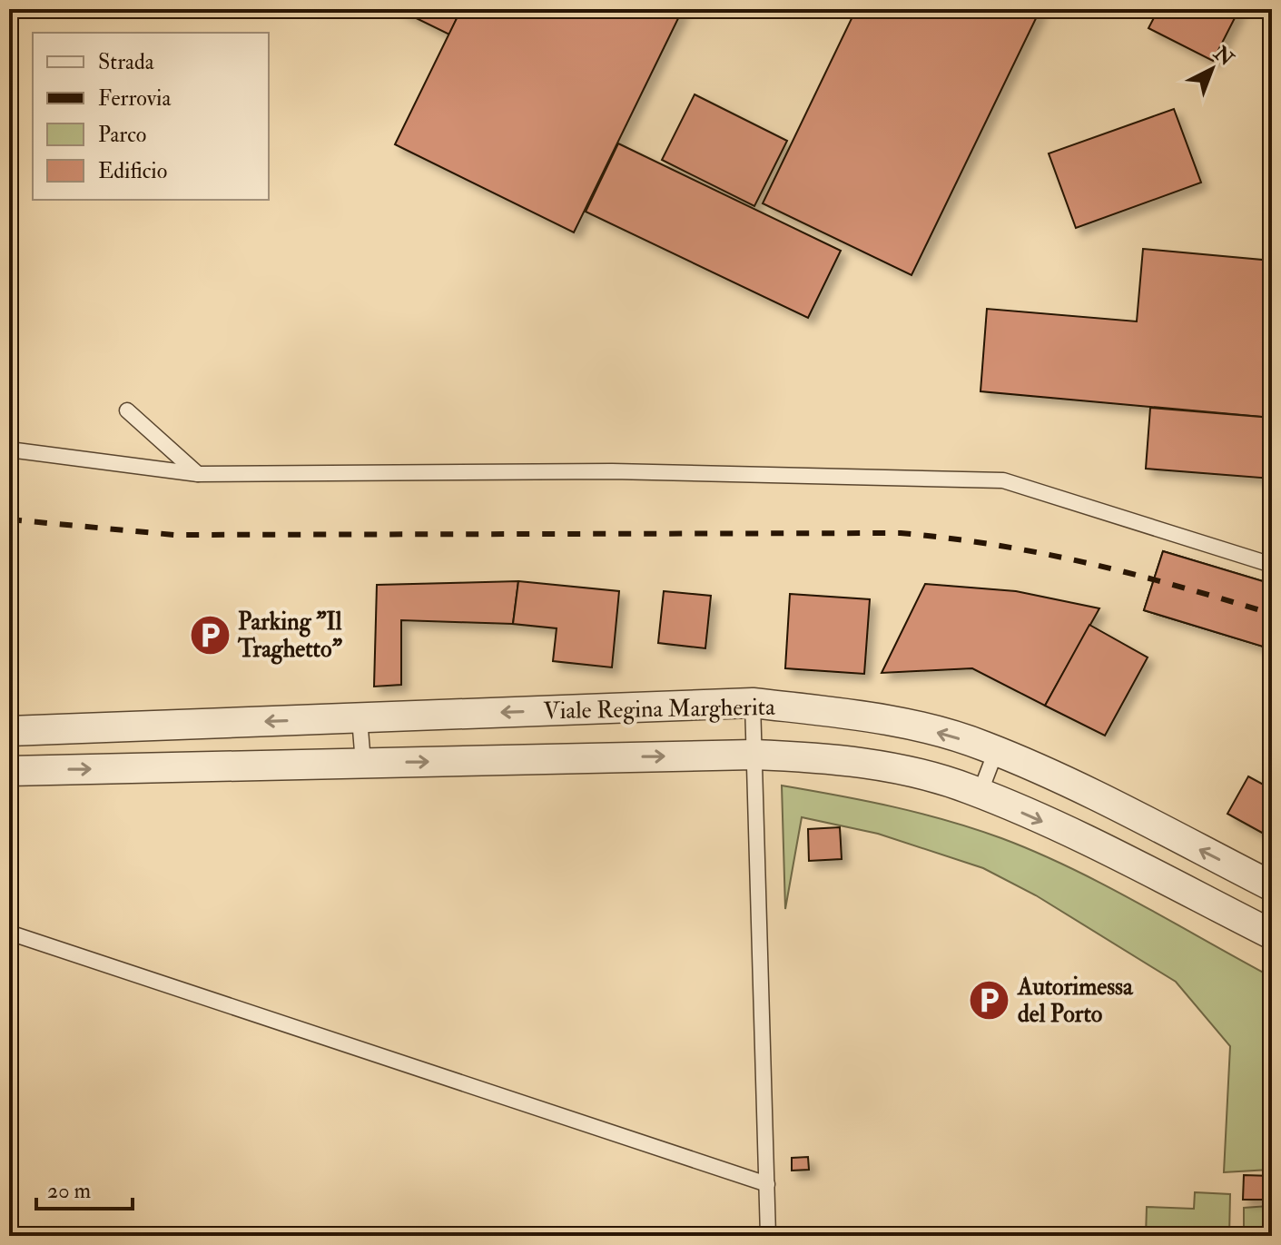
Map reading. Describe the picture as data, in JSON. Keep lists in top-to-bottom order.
{
  "streets": {
    "street": ["Viale Regina Margherita"]
  },
  "places": {
    "parking": ["Parking \"Il Traghetto\"", "Autorimessa del Porto"]
  },
  "legend": [
    "Strada",
    "Ferrovia",
    "Parco",
    "Edificio"
  ],
  "scale_bar": "20 m",
  "north": "top right"
}
